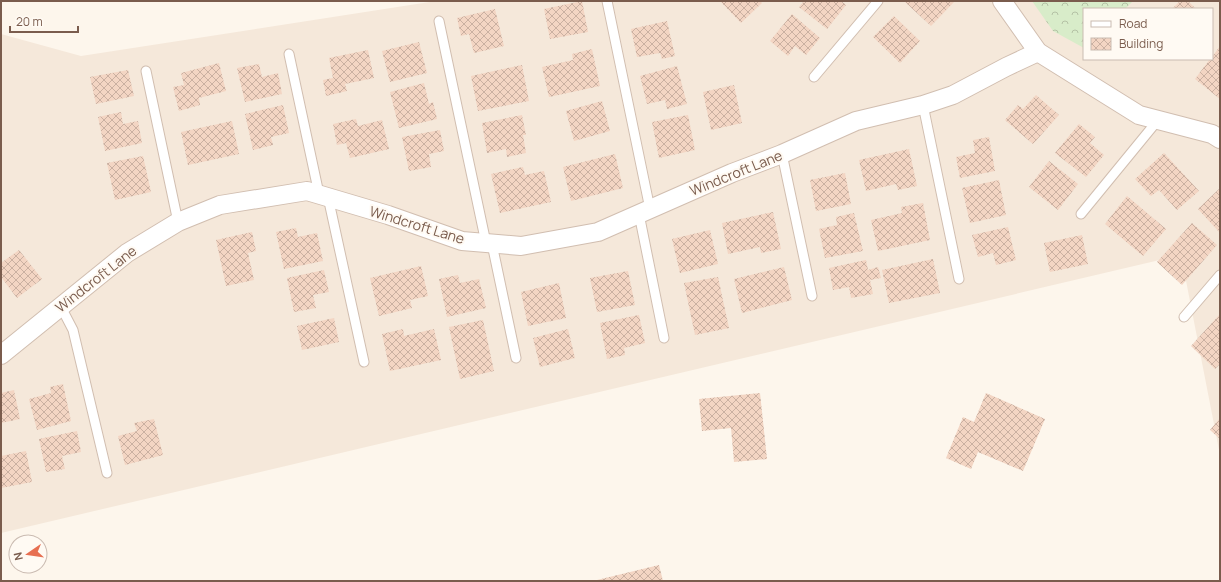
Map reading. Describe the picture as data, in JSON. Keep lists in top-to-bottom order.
{
  "streets": {
    "street": ["Windcroft Lane"]
  },
  "legend": ["Road", "Building"],
  "scale_bar": "20 m",
  "north": "left"
}
